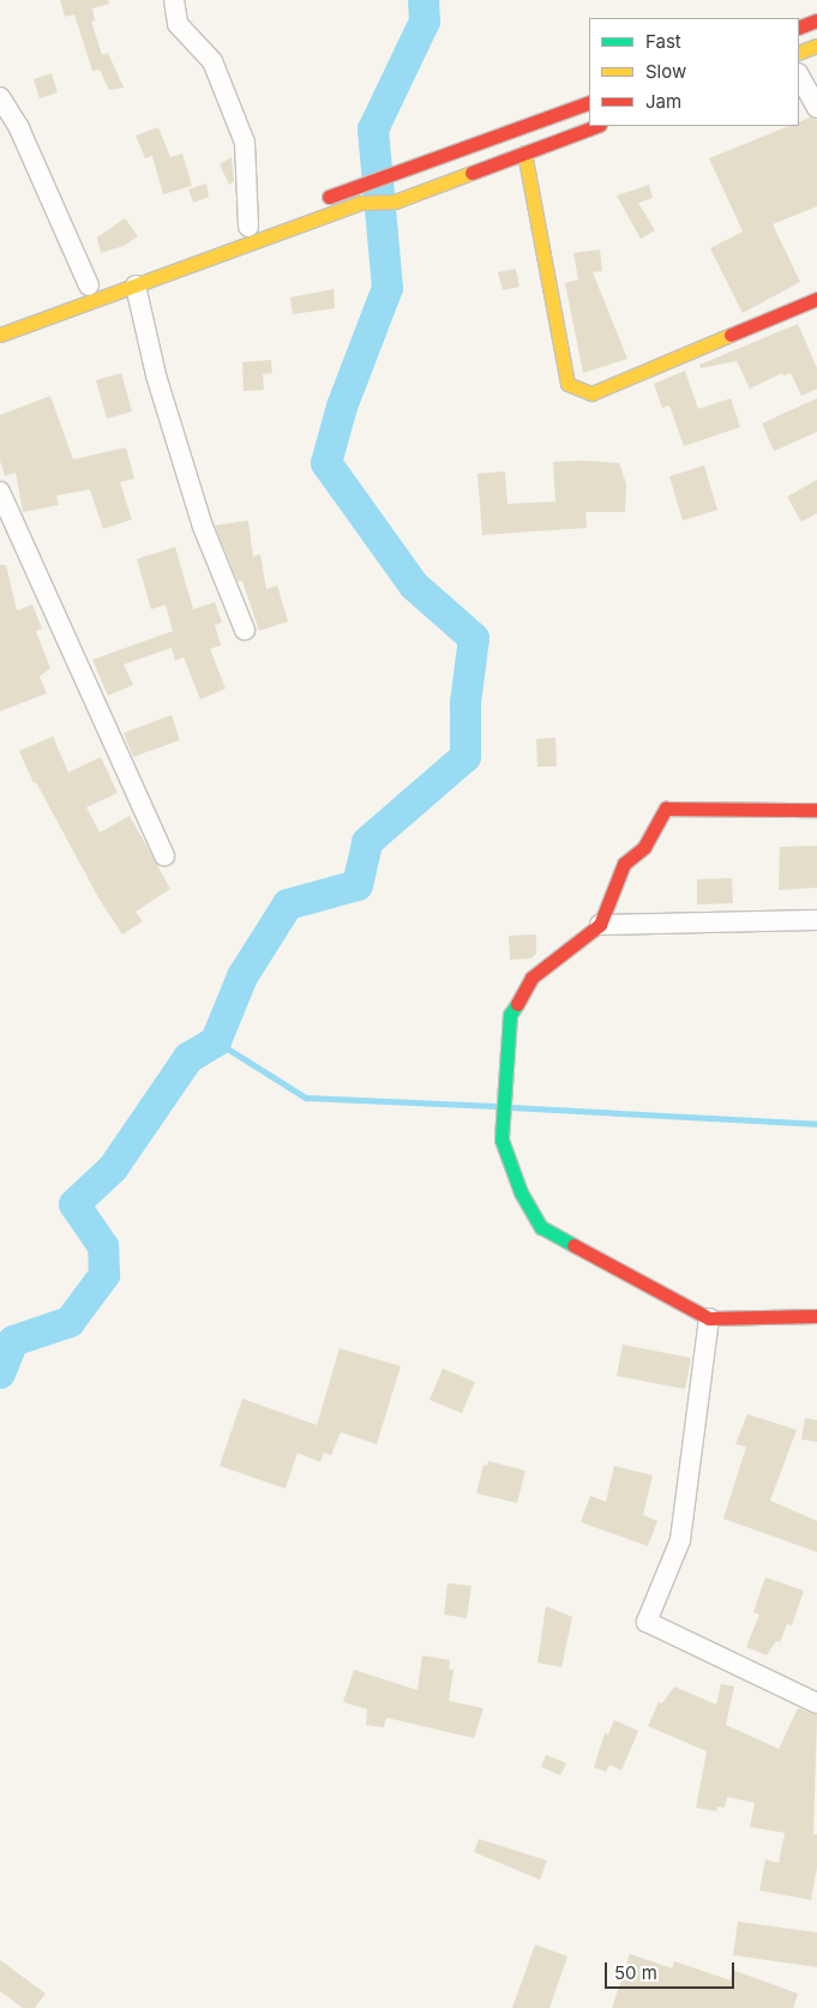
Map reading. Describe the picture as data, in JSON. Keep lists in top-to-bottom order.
{
  "legend": ["Fast", "Slow", "Jam"],
  "scale_bar": "50 m"
}
